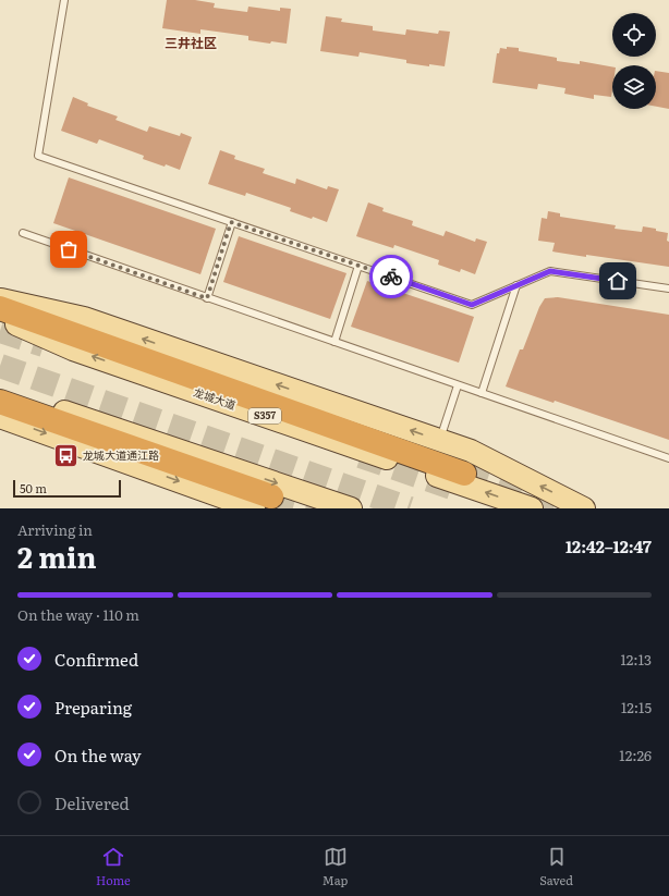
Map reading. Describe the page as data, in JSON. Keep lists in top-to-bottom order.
{
  "streets": {
    "main road": ["龙城大道", "S357"]
  },
  "districts": ["三井社区"],
  "places": {
    "bus stop": ["龙城大道通江路"]
  },
  "scale_bar": "50 m",
  "page": {
    "scale": "50 m",
    "heading": ["2 min", "Arriving in", "12:42–12:47"],
    "bar": "On the way · 110 m",
    "list": [
      ["Confirmed", "12:13"],
      ["Preparing", "12:15"],
      ["On the way", "12:26"],
      "Delivered"
    ],
    "tabs": ["Home", "Map", "Saved"]
  }
}
